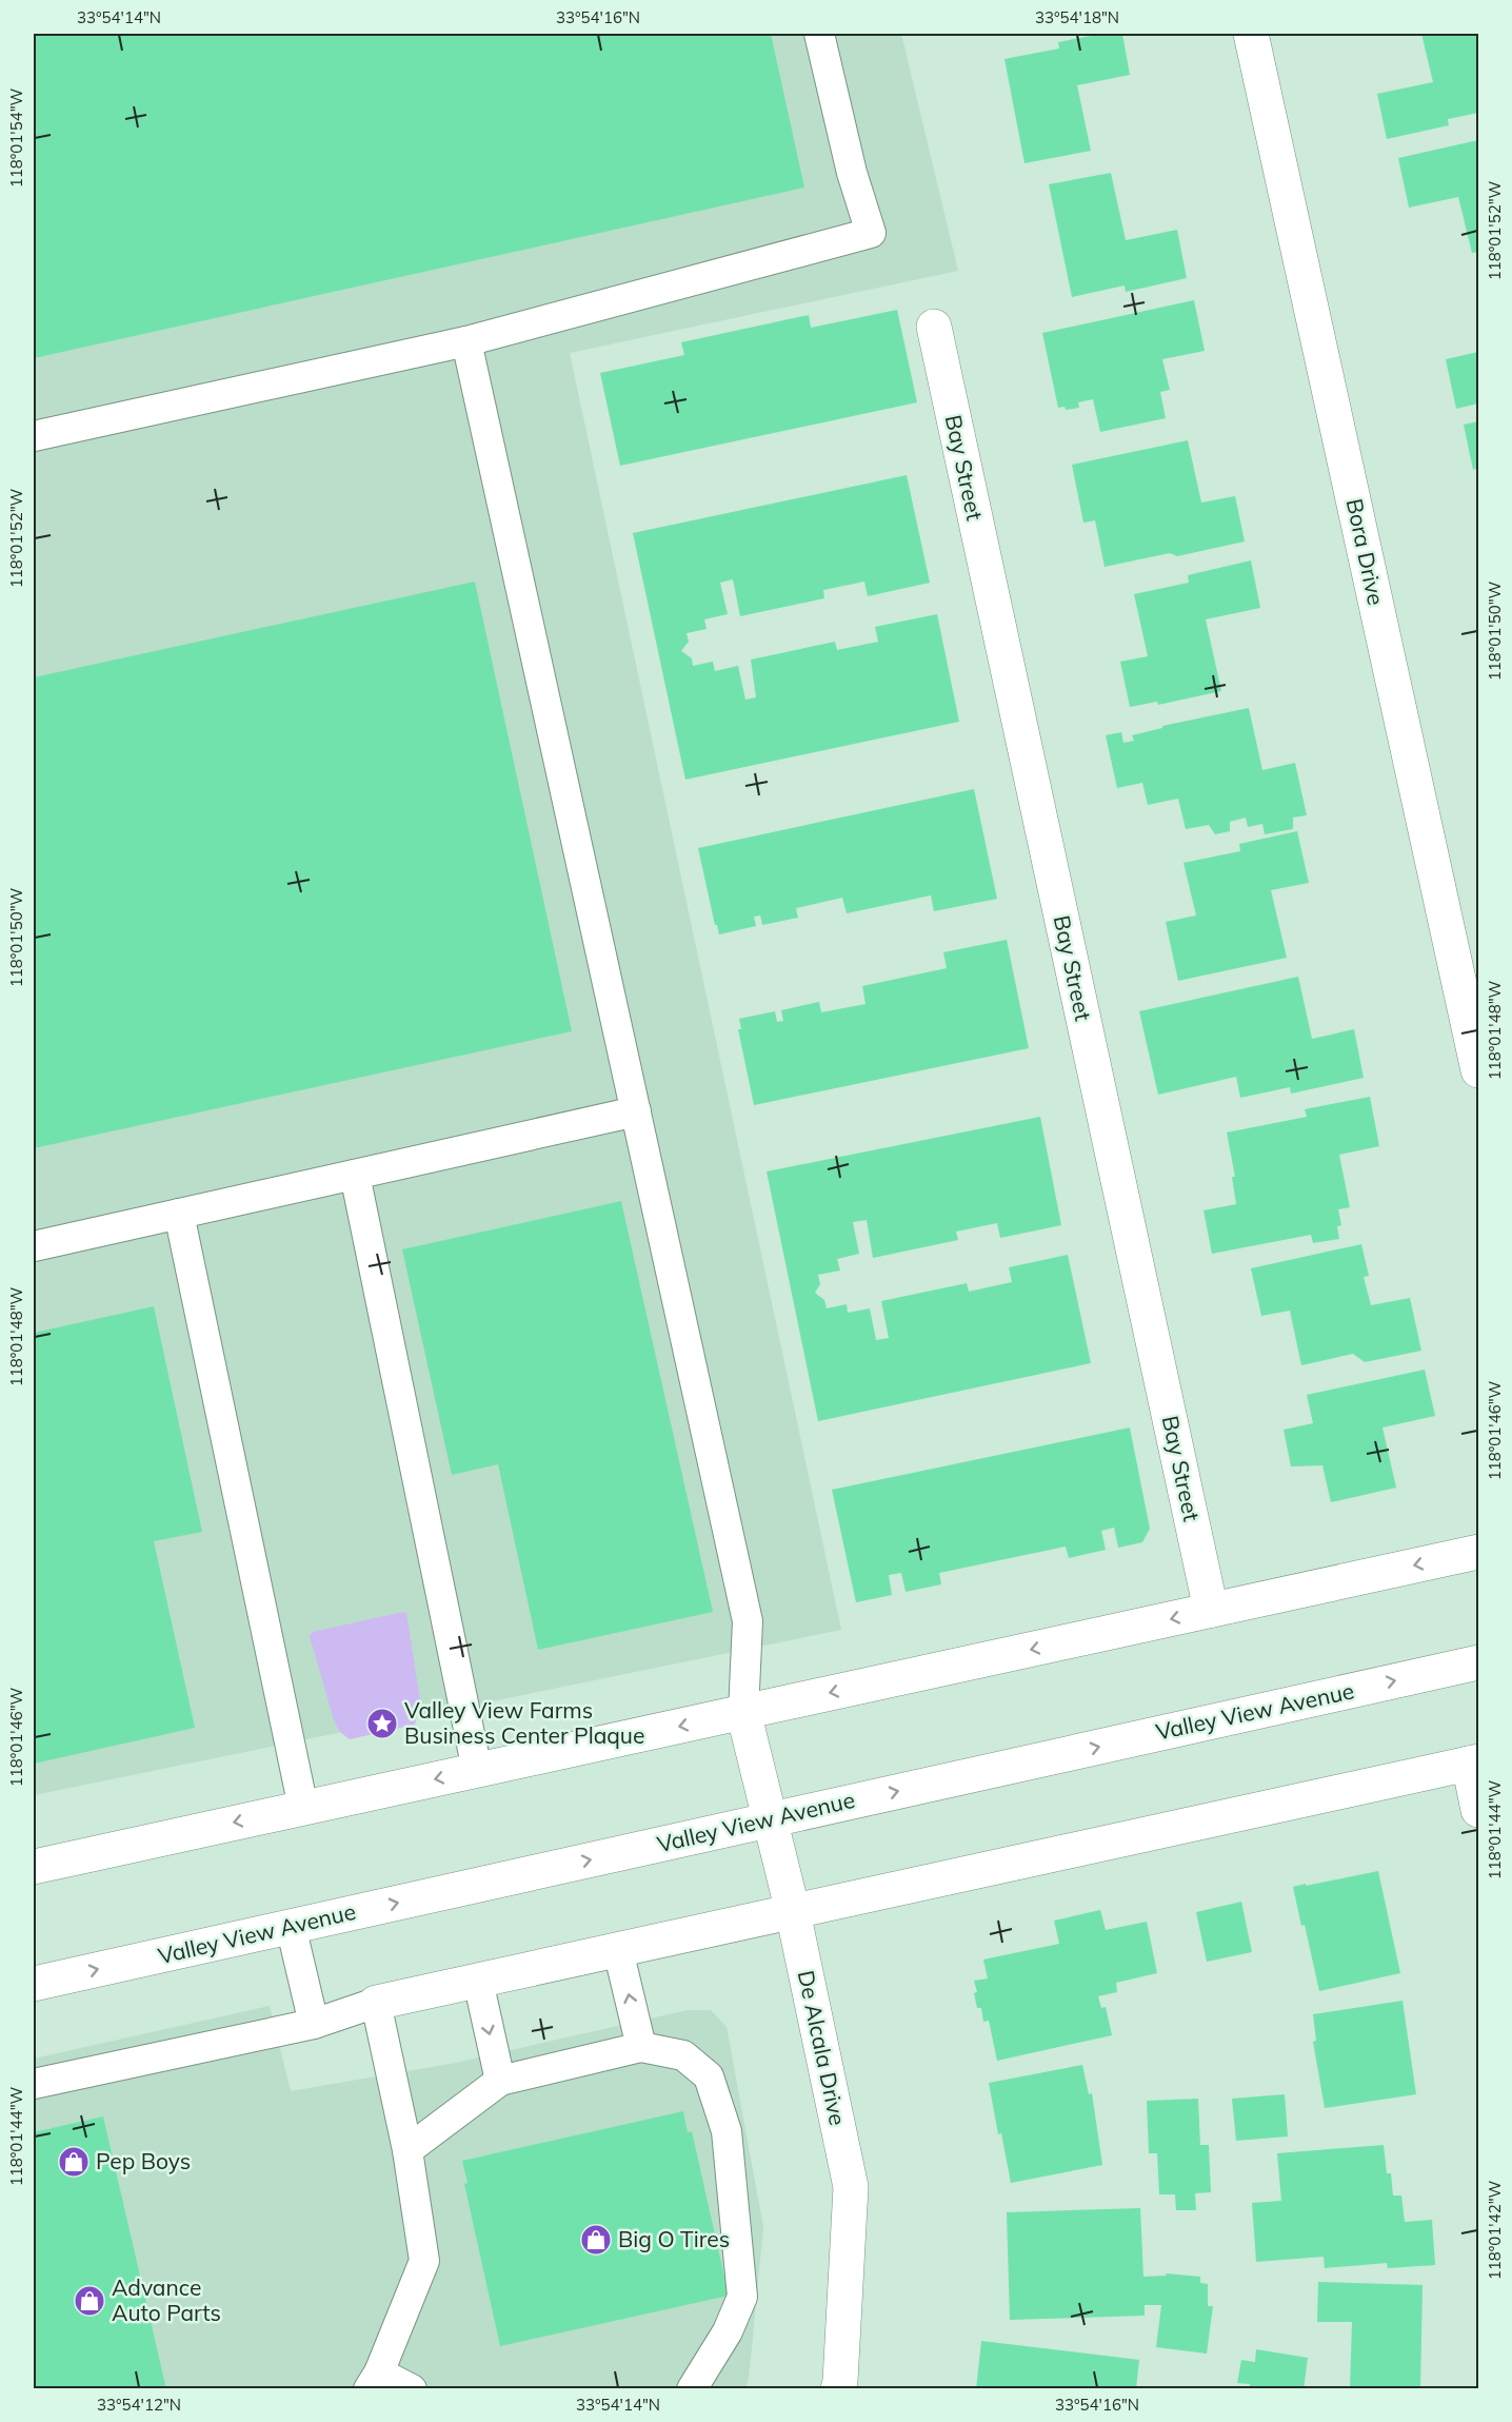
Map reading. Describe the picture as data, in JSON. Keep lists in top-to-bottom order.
{
  "streets": {
    "street": [
      "Bay Street",
      "Bora Drive",
      "Valley View Avenue",
      "De Alcala Drive"
    ]
  },
  "crossings": [
    ["Valley View Avenue", "De Alcala Drive"]
  ],
  "places": {
    "place": ["Valley View Farms Business Center Plaque"],
    "shop": ["Pep Boys", "Big O Tires", "Advance Auto Parts"]
  },
  "coordinates": [
    "33°54'14\"N",
    "33°54'16\"N",
    "33°54'18\"N",
    "118°01'54\"W",
    "118°01'52\"W",
    "118°01'50\"W",
    "118°01'48\"W",
    "118°01'46\"W",
    "118°01'44\"W",
    "118°01'42\"W",
    "33°54'12\"N"
  ]
}
